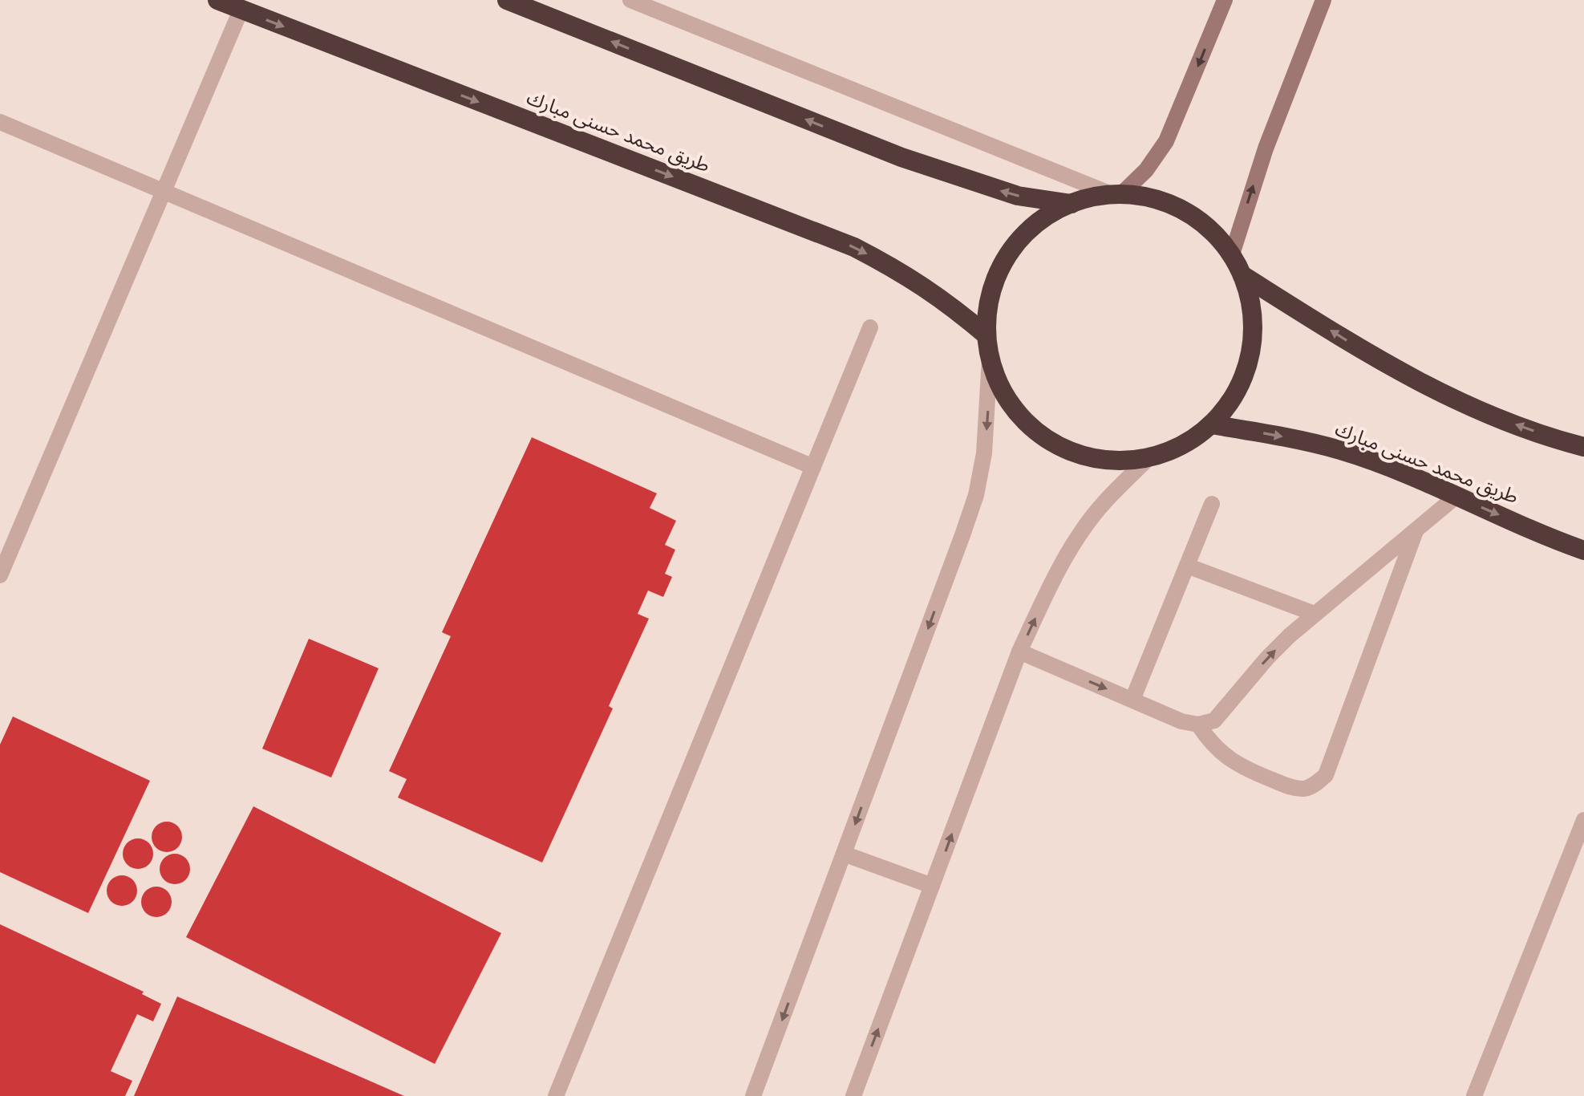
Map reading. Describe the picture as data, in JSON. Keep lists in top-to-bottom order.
{
  "streets": {
    "highway": ["طريق محمد حسنى مبارك"]
  }
}
